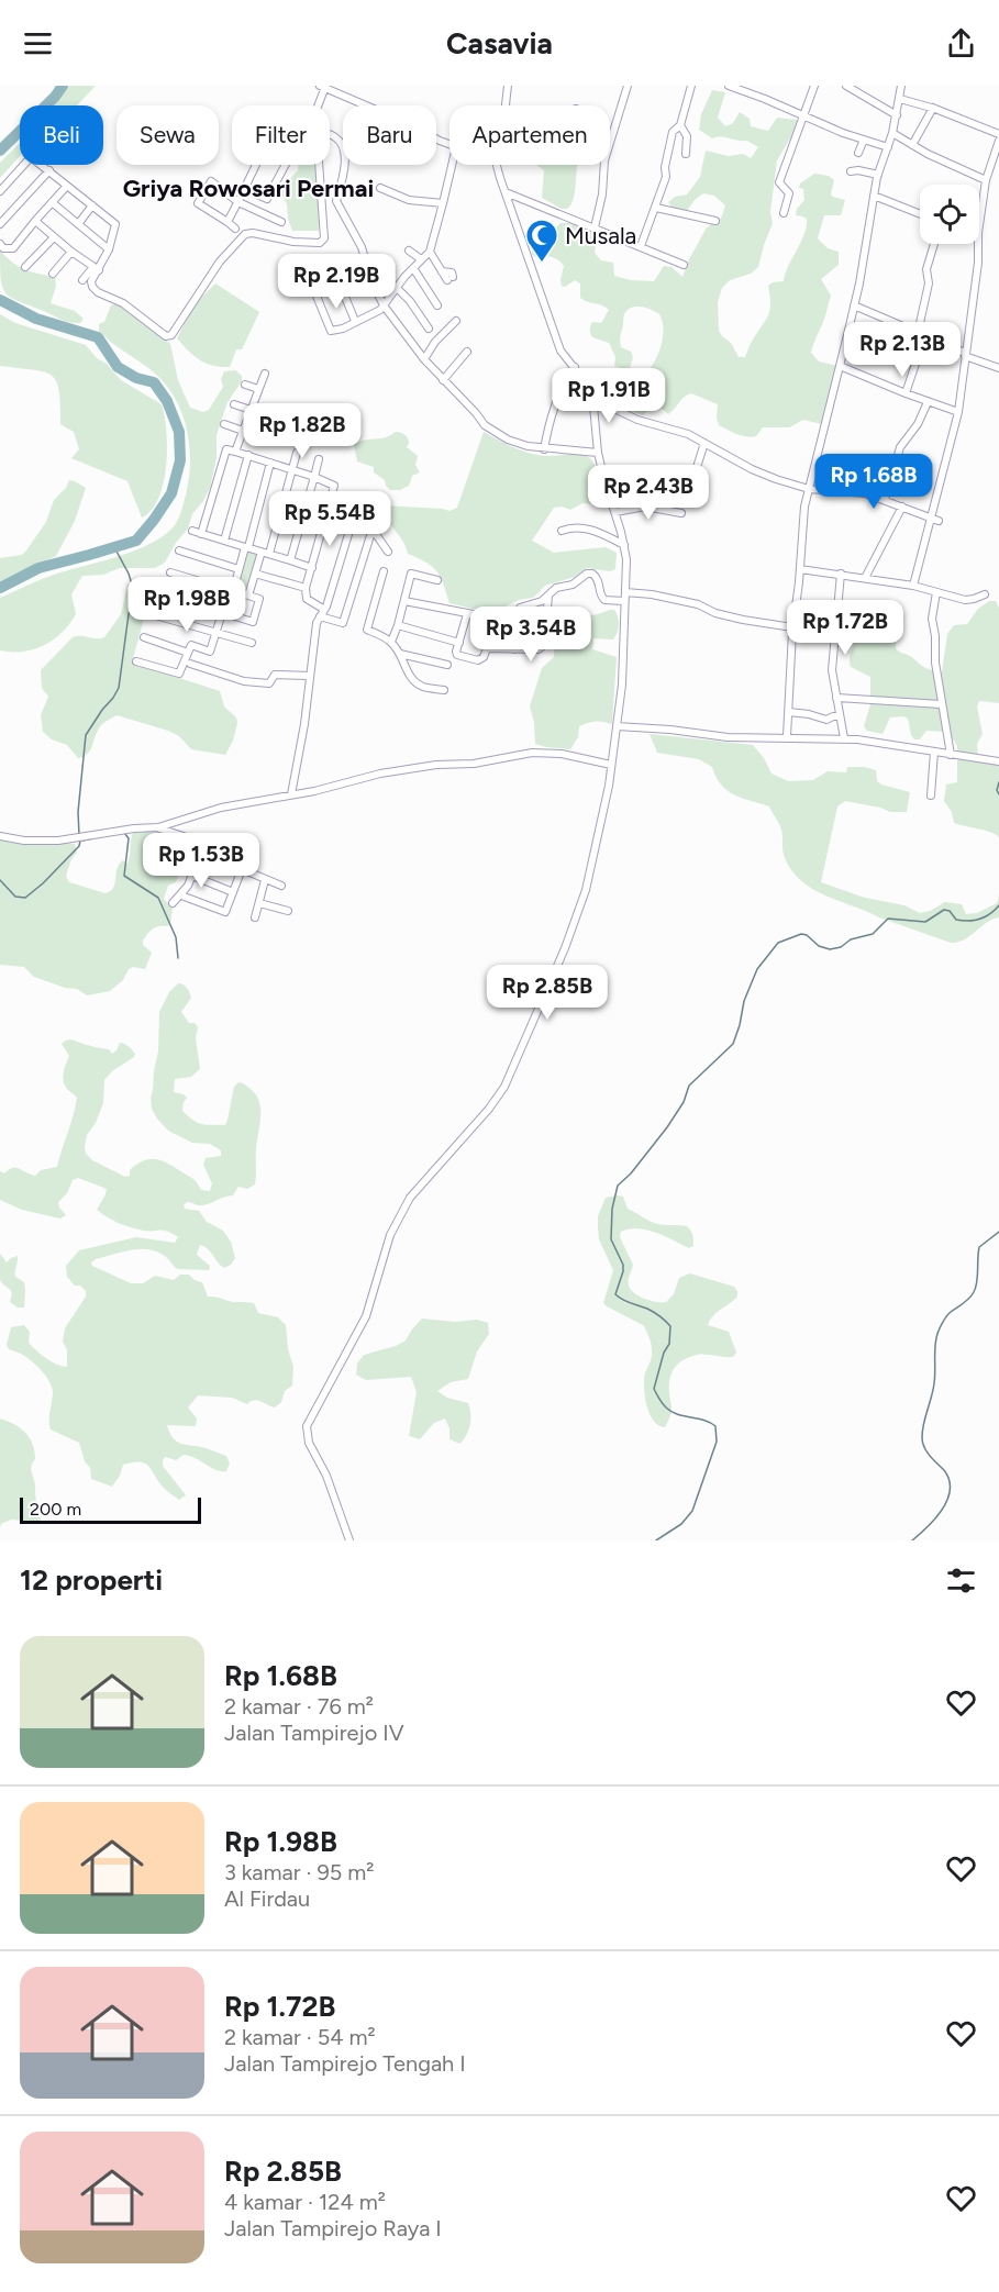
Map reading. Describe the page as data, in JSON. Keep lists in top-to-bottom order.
{
  "districts": ["Griya Rowosari Permai"],
  "places": {
    "mosque": ["Musala"]
  },
  "scale_bar": "200 m",
  "page": {
    "header": "Casavia",
    "chip": [
      "Beli",
      "Sewa",
      "Filter",
      "Baru",
      "Apartemen"
    ],
    "price": [
      "Rp 2.19B",
      "Rp 2.13B",
      "Rp 1.91B",
      "Rp 1.82B",
      "Rp 1.68B",
      "Rp 2.43B",
      "Rp 5.54B",
      "Rp 1.98B",
      "Rp 1.72B",
      "Rp 3.54B",
      "Rp 1.53B",
      "Rp 2.85B"
    ],
    "scale": "200 m",
    "heading": "12 properti",
    "list": [
      {
        "name": "Rp 1.68B",
        "note": "2 kamar · 76 m² · Jalan Tampirejo IV"
      },
      {
        "name": "Rp 1.98B",
        "note": "3 kamar · 95 m² · Al Firdau"
      },
      {
        "name": "Rp 1.72B",
        "note": "2 kamar · 54 m² · Jalan Tampirejo Tengah I"
      },
      {
        "name": "Rp 2.85B",
        "note": "4 kamar · 124 m² · Jalan Tampirejo Raya I"
      }
    ]
  }
}
